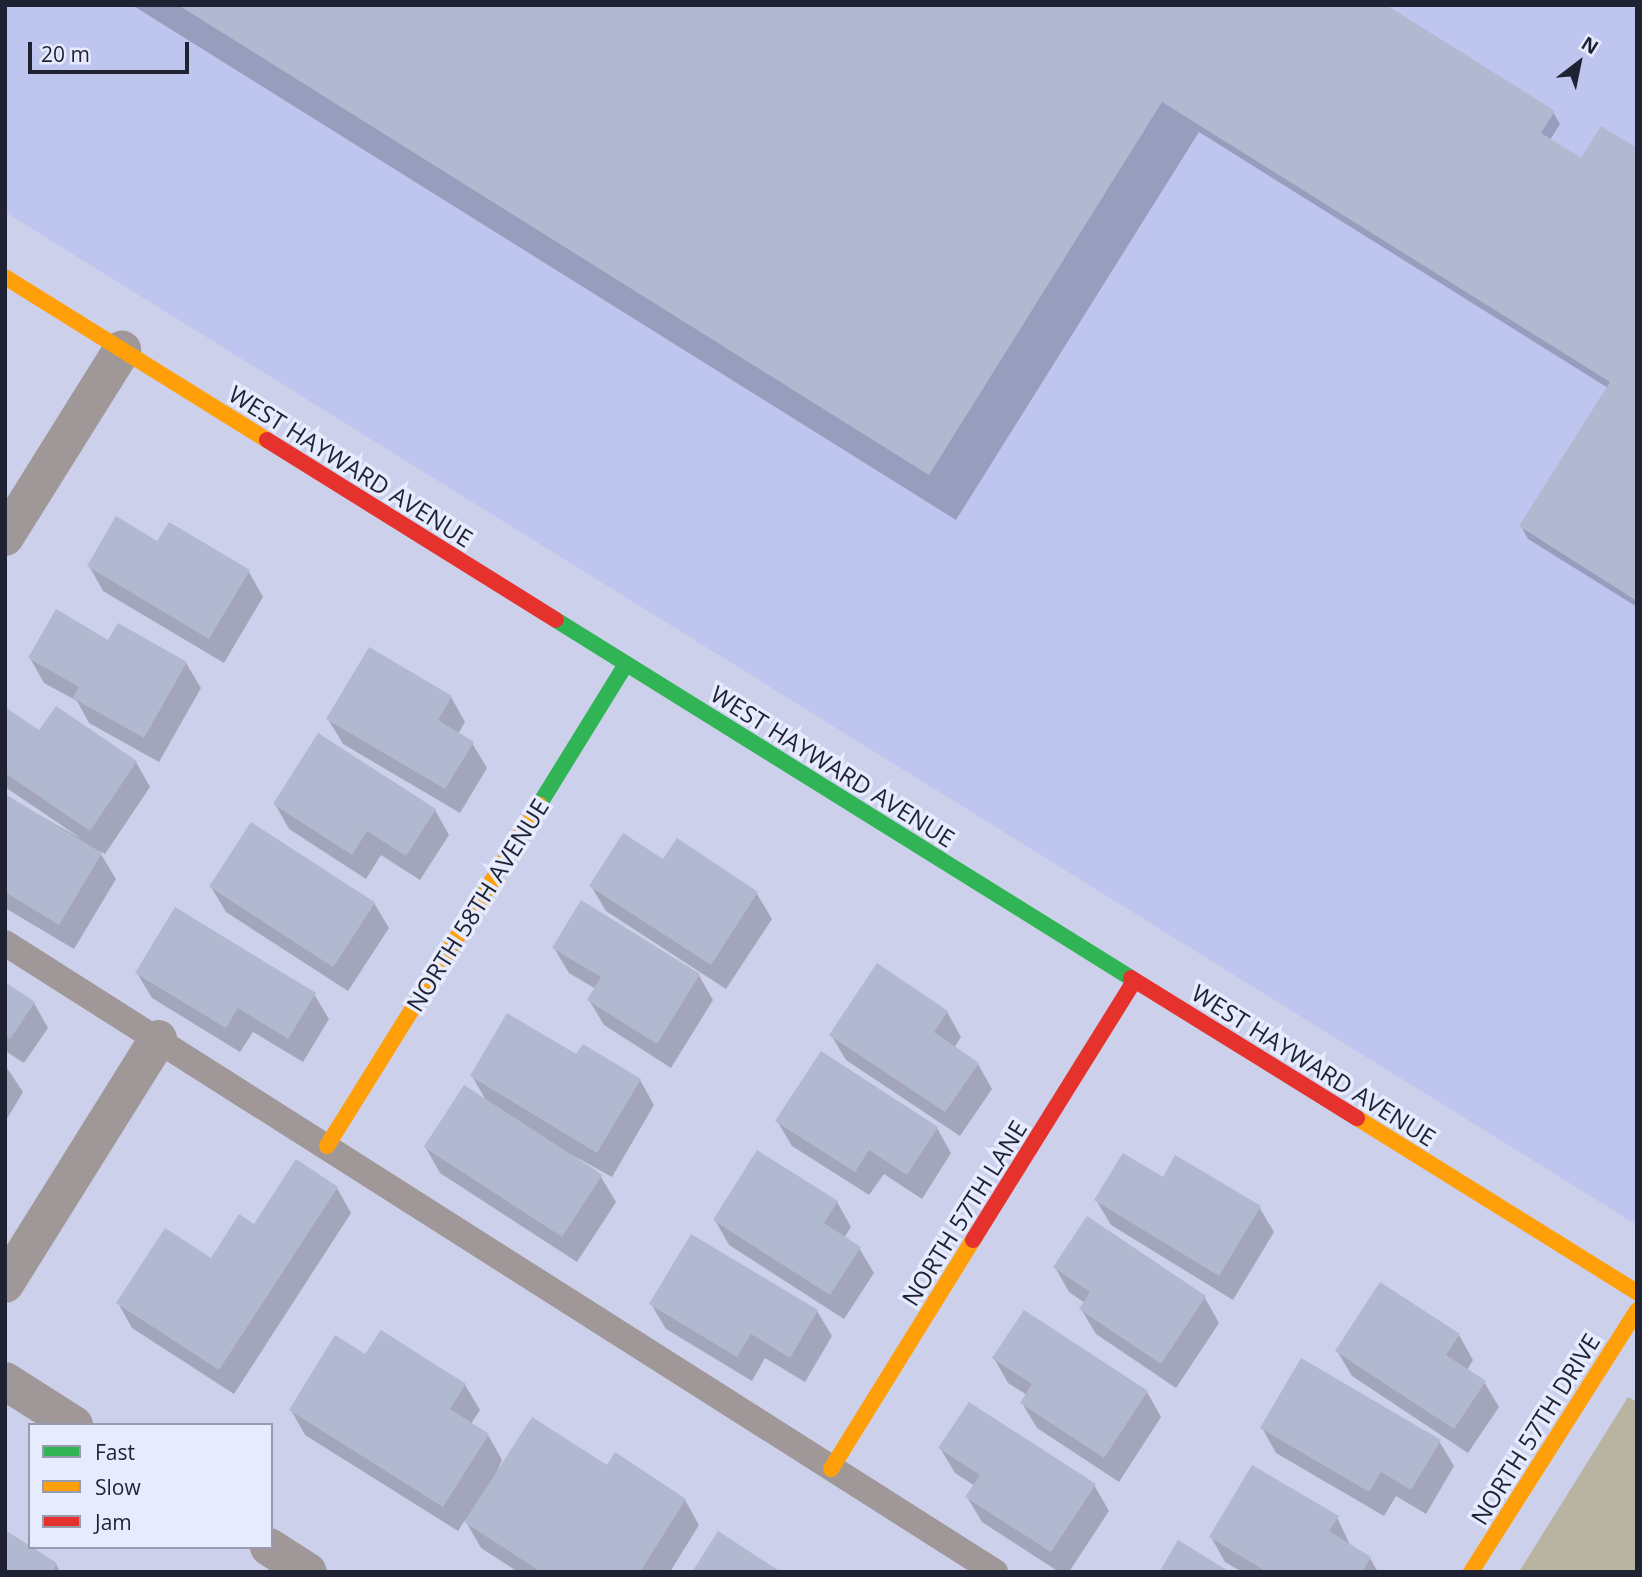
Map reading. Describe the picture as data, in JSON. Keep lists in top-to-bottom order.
{
  "streets": {
    "street": [
      "WEST HAYWARD AVENUE",
      "NORTH 58TH AVENUE",
      "NORTH 57TH LANE",
      "NORTH 57TH DRIVE"
    ]
  },
  "crossings": [
    ["WEST HAYWARD AVENUE", "NORTH 58TH AVENUE"],
    ["WEST HAYWARD AVENUE", "NORTH 57TH LANE"]
  ],
  "legend": ["Fast", "Slow", "Jam"],
  "scale_bar": "20 m",
  "north": "top right"
}
